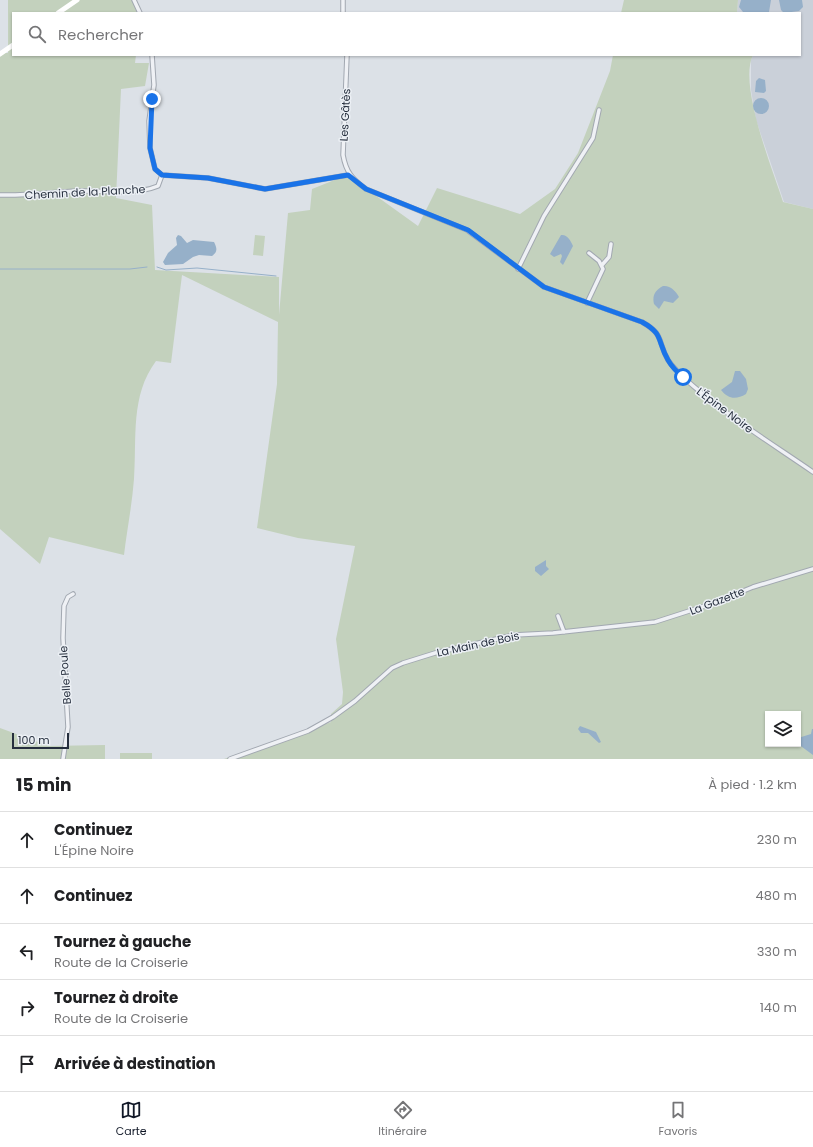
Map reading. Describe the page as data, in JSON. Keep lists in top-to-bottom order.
{
  "streets": {
    "street": [
      "Les Gâtès",
      "Chemin de la Planche",
      "L'Épine Noire",
      "La Gazette",
      "La Main de Bois",
      "Belle Poule"
    ]
  },
  "crossings": [
    ["Les Gâtès", "L'Épine Noire"],
    ["La Gazette", "La Main de Bois"]
  ],
  "scale_bar": "100 m",
  "page": {
    "search": "Rechercher",
    "scale": "100 m",
    "heading": ["15 min", "À pied · 1.2 km"],
    "list": [
      ["Continuez", "L'Épine Noire", "230 m"],
      ["Continuez", "480 m"],
      ["Tournez à gauche", "Route de la Croiserie", "330 m"],
      ["Tournez à droite", "Route de la Croiserie", "140 m"],
      "Arrivée à destination"
    ],
    "nav": ["Carte", "Itinéraire", "Favoris"]
  }
}
